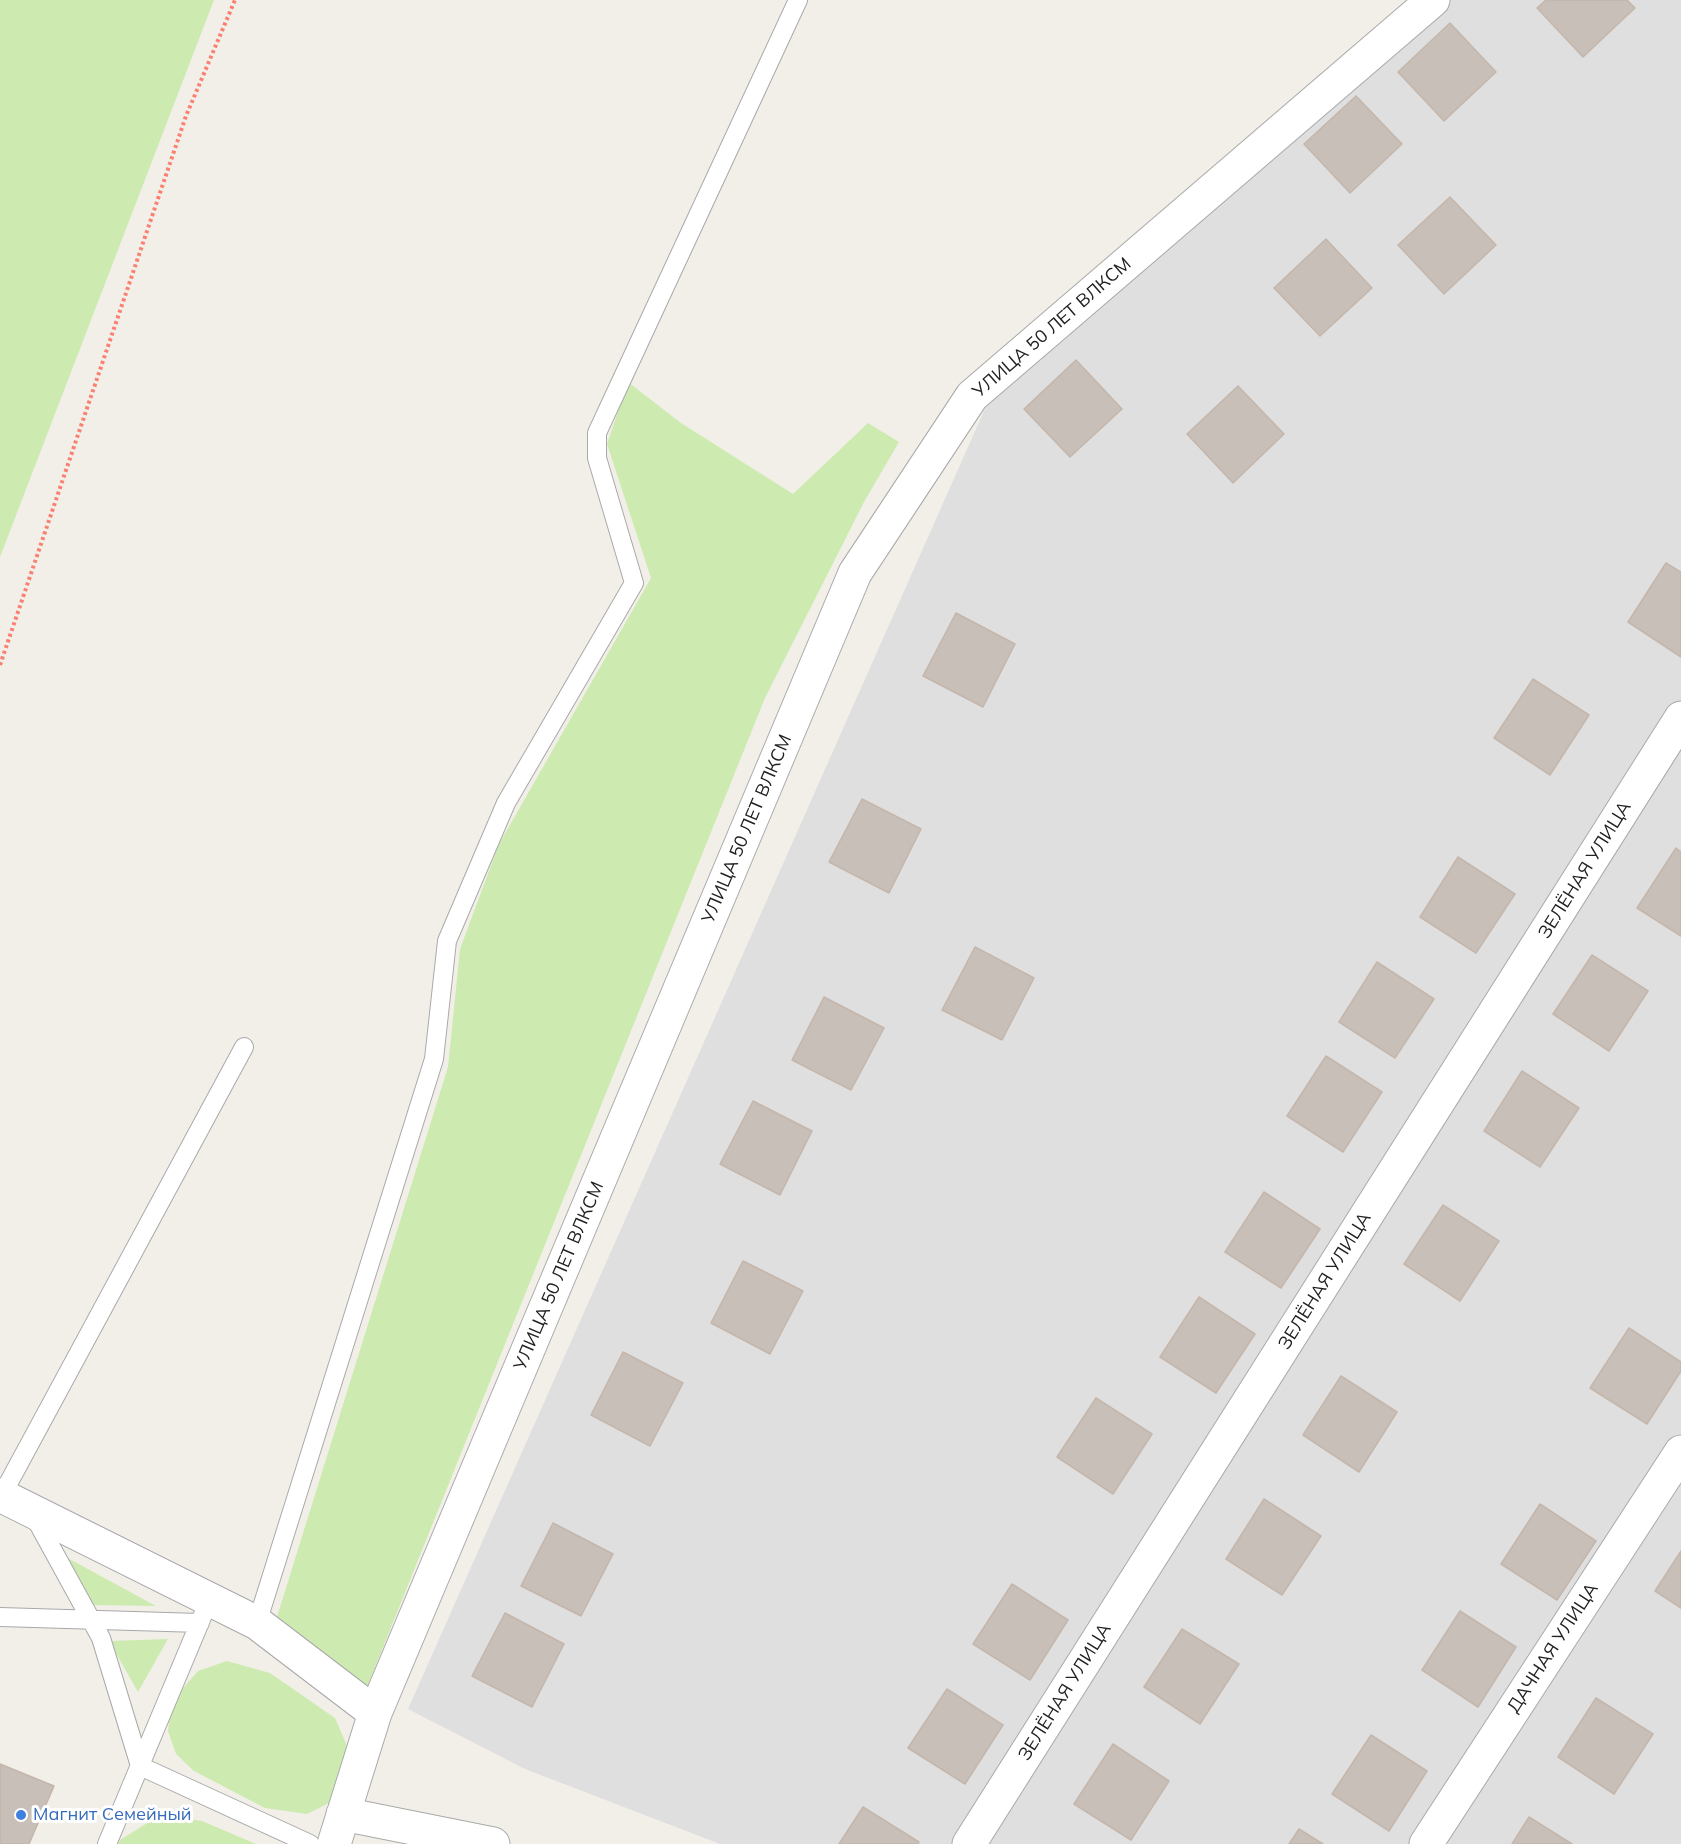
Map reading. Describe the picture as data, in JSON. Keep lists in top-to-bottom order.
{
  "streets": {
    "street": ["УЛИЦА 50 ЛЕТ ВЛКСМ", "ЗЕЛЁНАЯ УЛИЦА", "ДАЧНАЯ УЛИЦА"]
  },
  "places": ["Магнит Семейный"]
}
